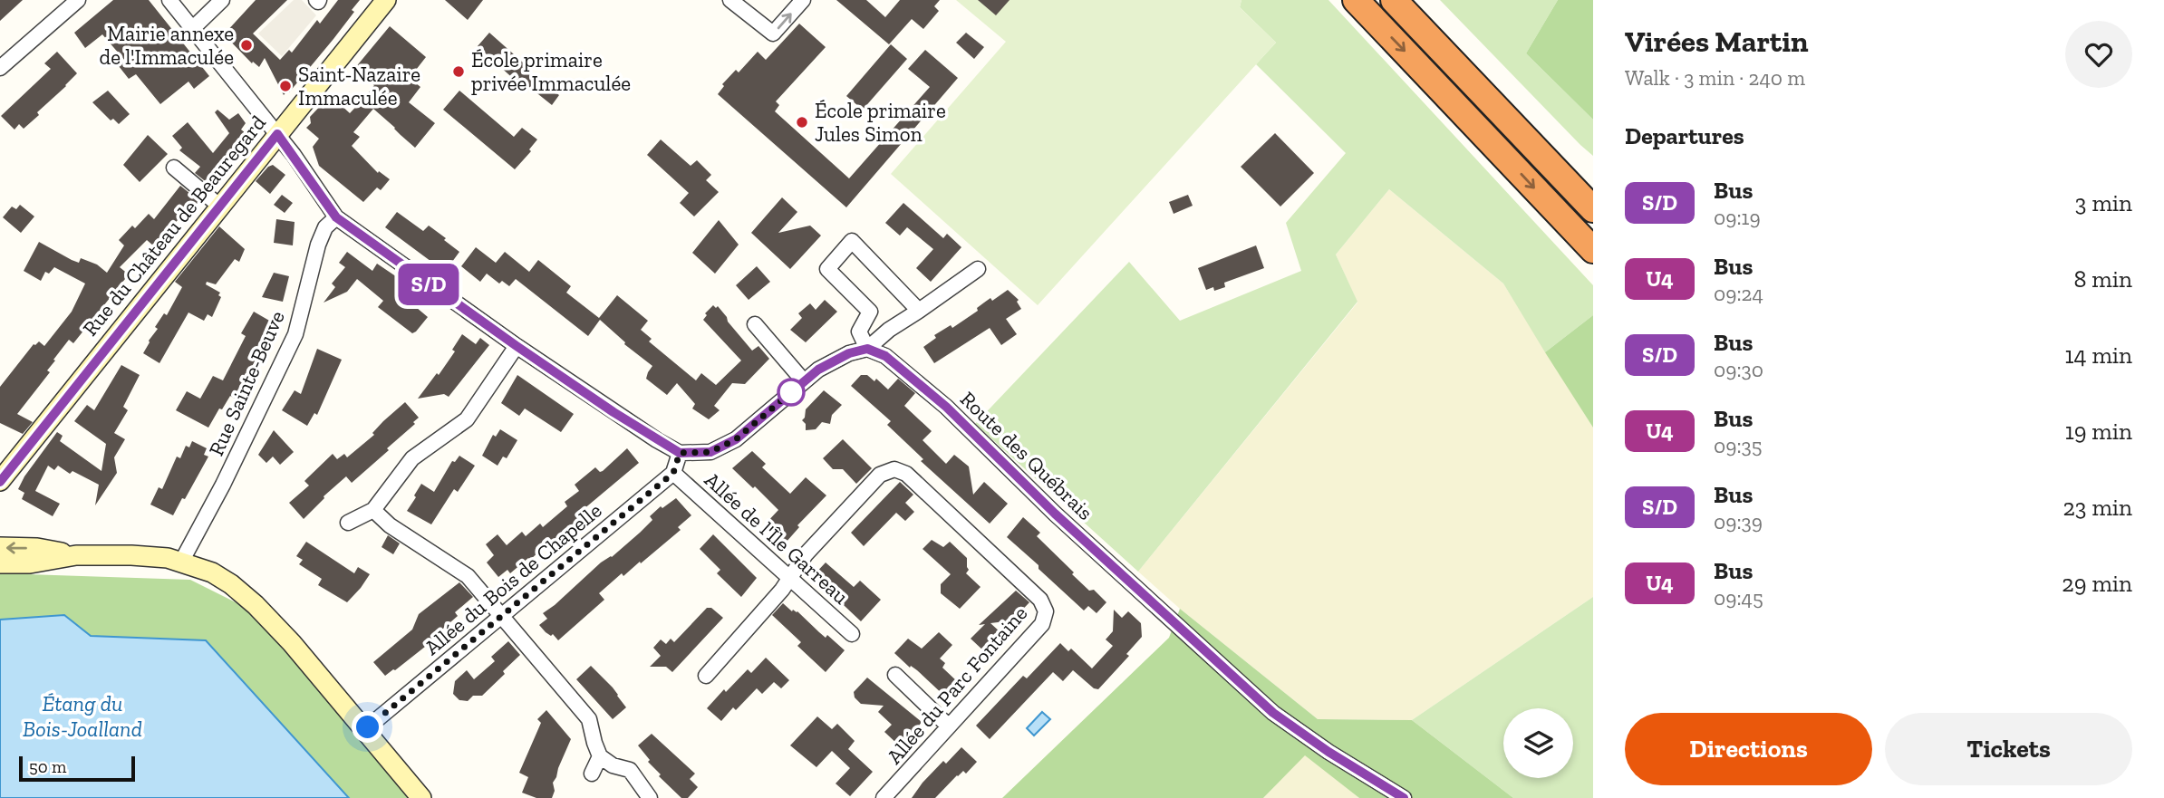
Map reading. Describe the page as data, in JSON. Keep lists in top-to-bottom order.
{
  "streets": {
    "street": [
      "Rue du Château de Beauregard",
      "Rue Sainte-Beuve",
      "Route des Québrais",
      "Allée de l'Île Garreau",
      "Allée du Bois de Chapelle",
      "Allée du Parc Fontaine"
    ]
  },
  "crossings": [
    ["Allée de l'Île Garreau", "Allée du Bois de Chapelle"],
    ["Allée de l'Île Garreau", "Allée du Parc Fontaine"]
  ],
  "water": ["Étang du Bois-Joalland"],
  "places": [
    "Mairie annexe de l'Immaculée",
    "École primaire privée Immaculée",
    "Saint-Nazaire Immaculée",
    "École primaire Jules Simon"
  ],
  "lines": ["bus line S/D"],
  "scale_bar": "50 m",
  "page": {
    "on_map": "S/D",
    "heading": [
      ["Virées Martin", "Walk · 3 min · 240 m"],
      "Departures"
    ],
    "list": [
      {
        "mark": "S/D",
        "name": "Bus",
        "note": "09:19",
        "value": "3 min"
      },
      {
        "mark": "U4",
        "name": "Bus",
        "note": "09:24",
        "value": "8 min"
      },
      {
        "mark": "S/D",
        "name": "Bus",
        "note": "09:30",
        "value": "14 min"
      },
      {
        "mark": "U4",
        "name": "Bus",
        "note": "09:35",
        "value": "19 min"
      },
      {
        "mark": "S/D",
        "name": "Bus",
        "note": "09:39",
        "value": "23 min"
      },
      {
        "mark": "U4",
        "name": "Bus",
        "note": "09:45",
        "value": "29 min"
      }
    ],
    "buttons": ["Directions", "Tickets"],
    "scale": "50 m"
  }
}
